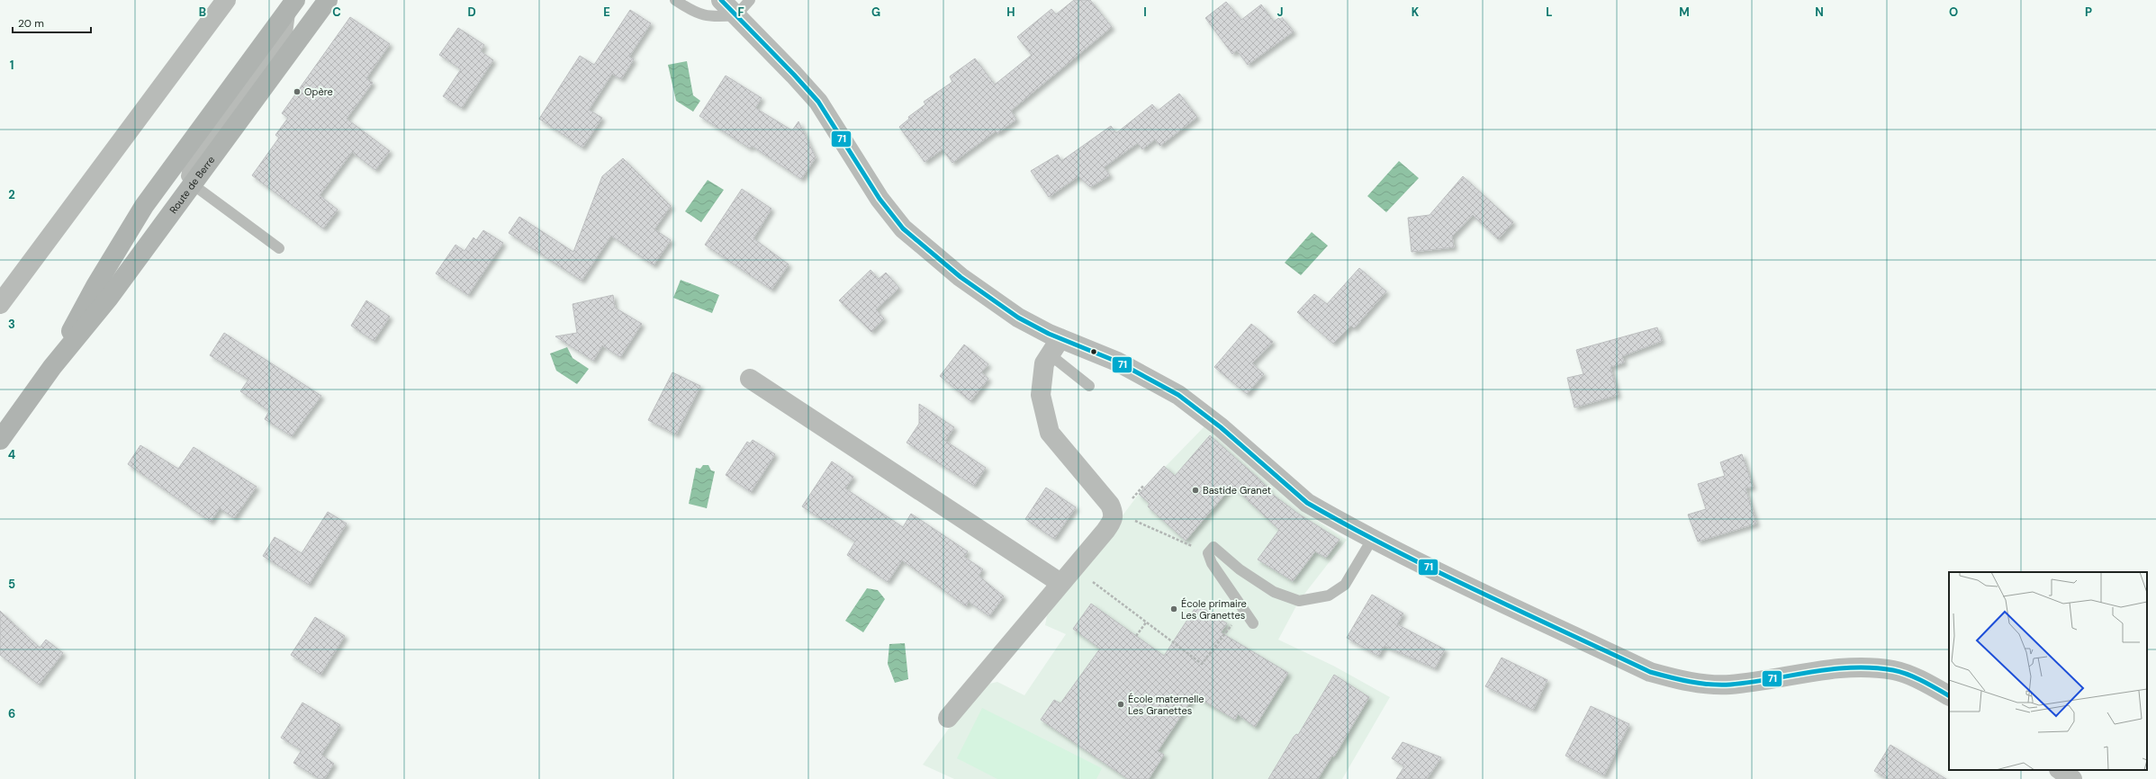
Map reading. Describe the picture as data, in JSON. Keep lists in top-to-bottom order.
{
  "streets": {
    "main road": ["Route de Berre"]
  },
  "places": [
    "Opère",
    "Bastide Granet",
    "École primaire Les Granettes",
    "École maternelle Les Granettes"
  ],
  "lines": ["transit line 71"],
  "scale_bar": "20 m",
  "grid": {
    "columns": [
      "B",
      "C",
      "D",
      "E",
      "F",
      "G",
      "H",
      "I",
      "J",
      "K",
      "L",
      "M",
      "N",
      "O",
      "P"
    ],
    "rows": [
      "1",
      "2",
      "3",
      "4",
      "5",
      "6"
    ]
  }
}
